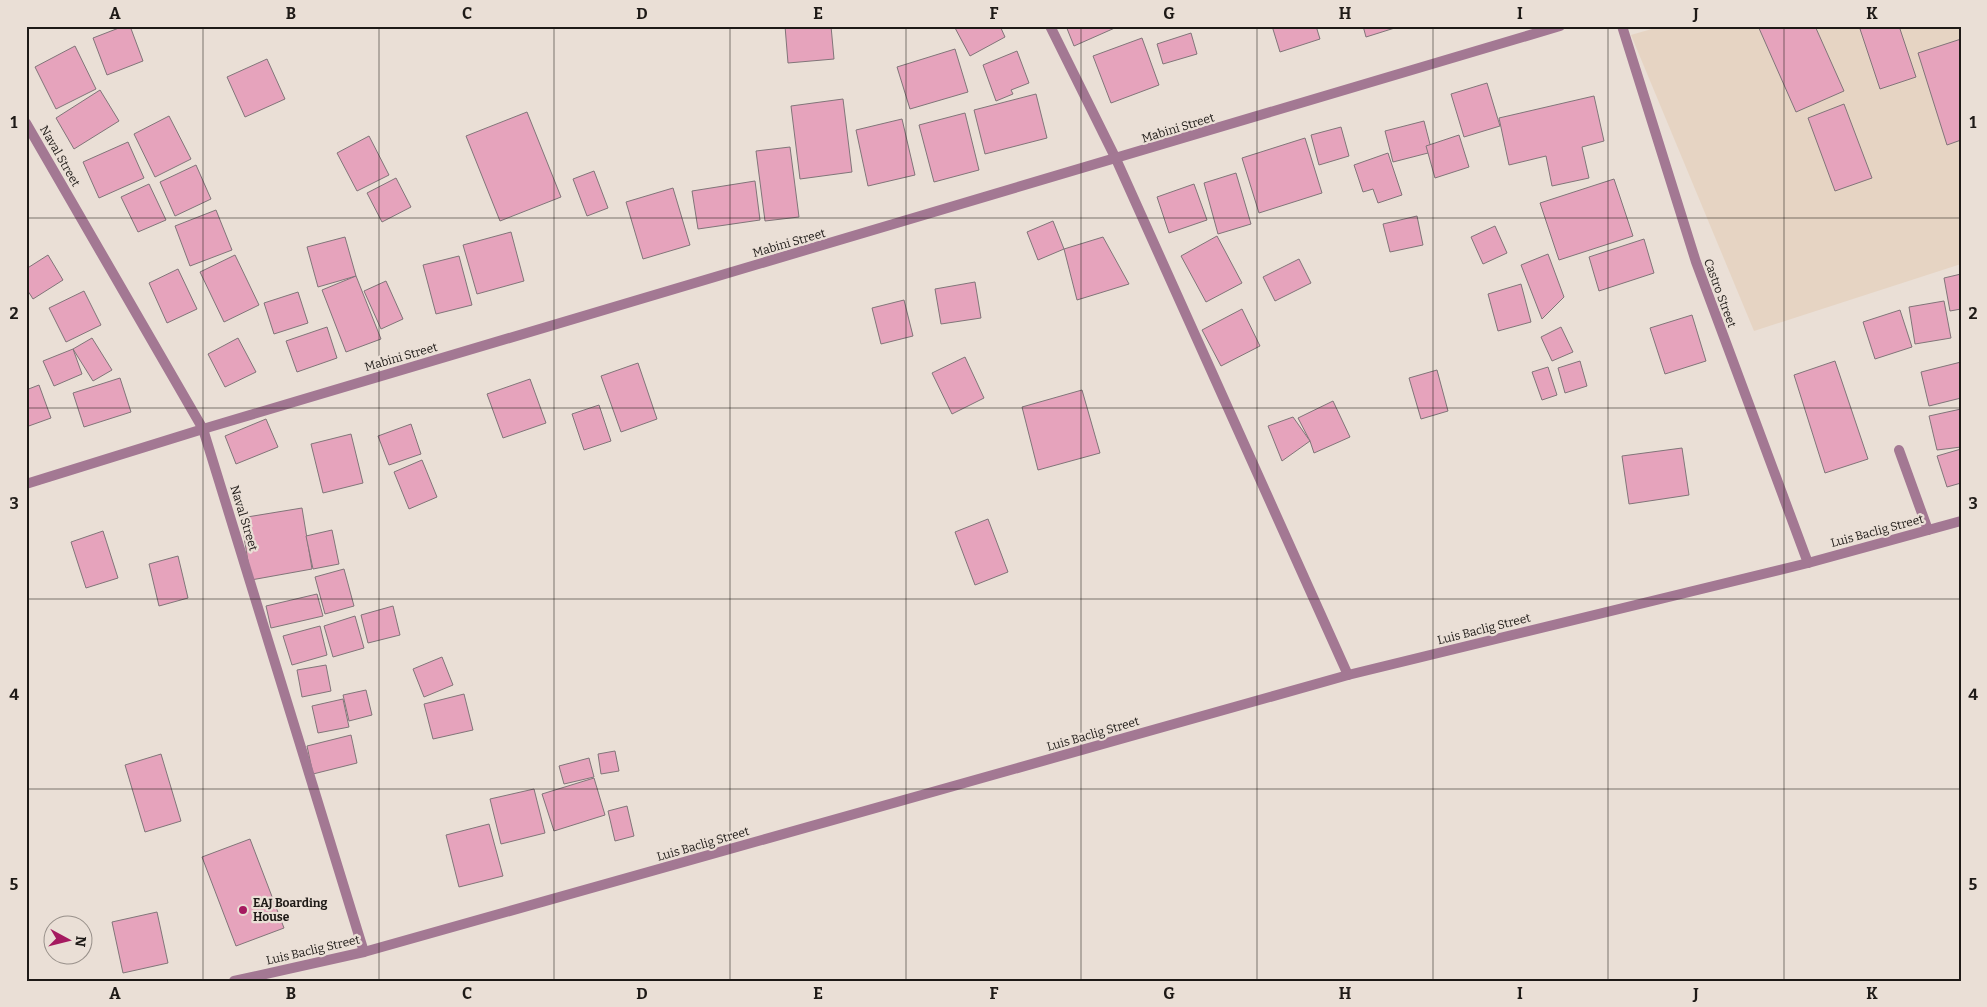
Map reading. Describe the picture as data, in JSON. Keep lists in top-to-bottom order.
{
  "streets": {
    "street": [
      "Mabini Street",
      "Naval Street",
      "Castro Street",
      "Luis Baclig Street"
    ]
  },
  "crossings": [
    ["Mabini Street", "Naval Street"],
    ["Naval Street", "Luis Baclig Street"],
    ["Castro Street", "Luis Baclig Street"]
  ],
  "places": ["EAJ Boarding House"],
  "north": "right",
  "grid": {
    "columns": [
      "A",
      "B",
      "C",
      "D",
      "E",
      "F",
      "G",
      "H",
      "I",
      "J",
      "K"
    ],
    "rows": [
      "1",
      "2",
      "3",
      "4",
      "5"
    ]
  }
}
